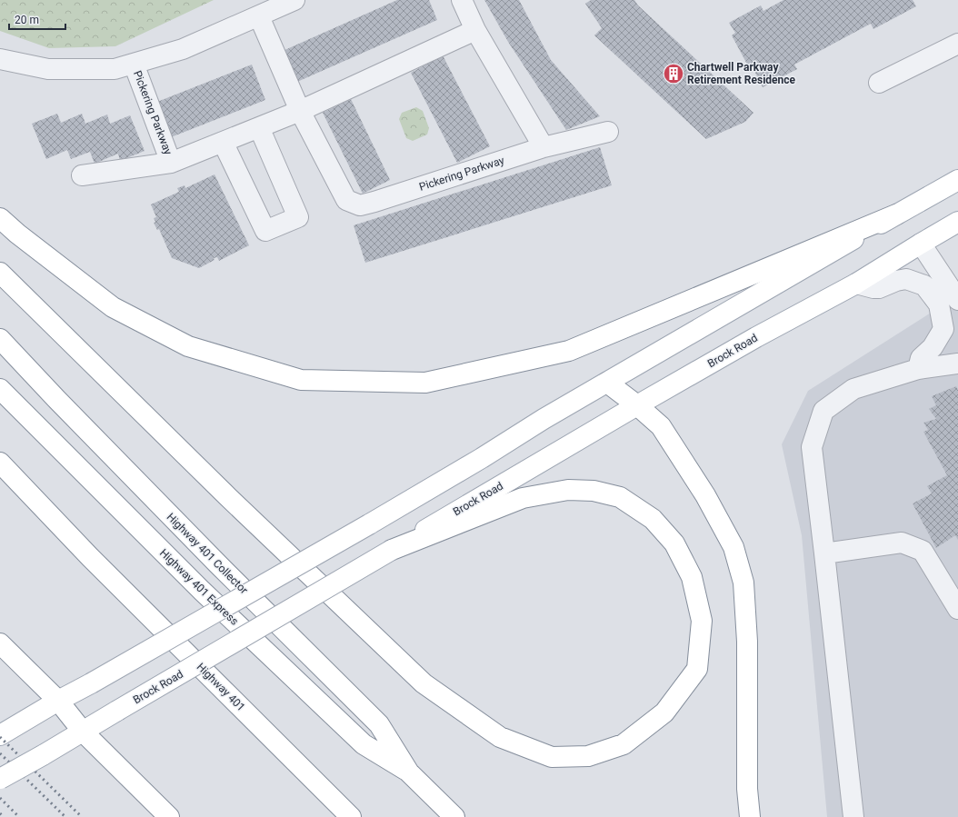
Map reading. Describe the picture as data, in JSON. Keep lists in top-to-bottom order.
{
  "streets": {
    "main road": [
      "Brock Road",
      "Highway 401 Collector",
      "Highway 401 Express",
      "Highway 401"
    ],
    "street": ["Pickering Parkway"]
  },
  "crossings": [
    ["Highway 401 Collector", "Highway 401 Express"]
  ],
  "places": {
    "building": ["Chartwell Parkway Retirement Residence"]
  },
  "scale_bar": "20 m"
}
